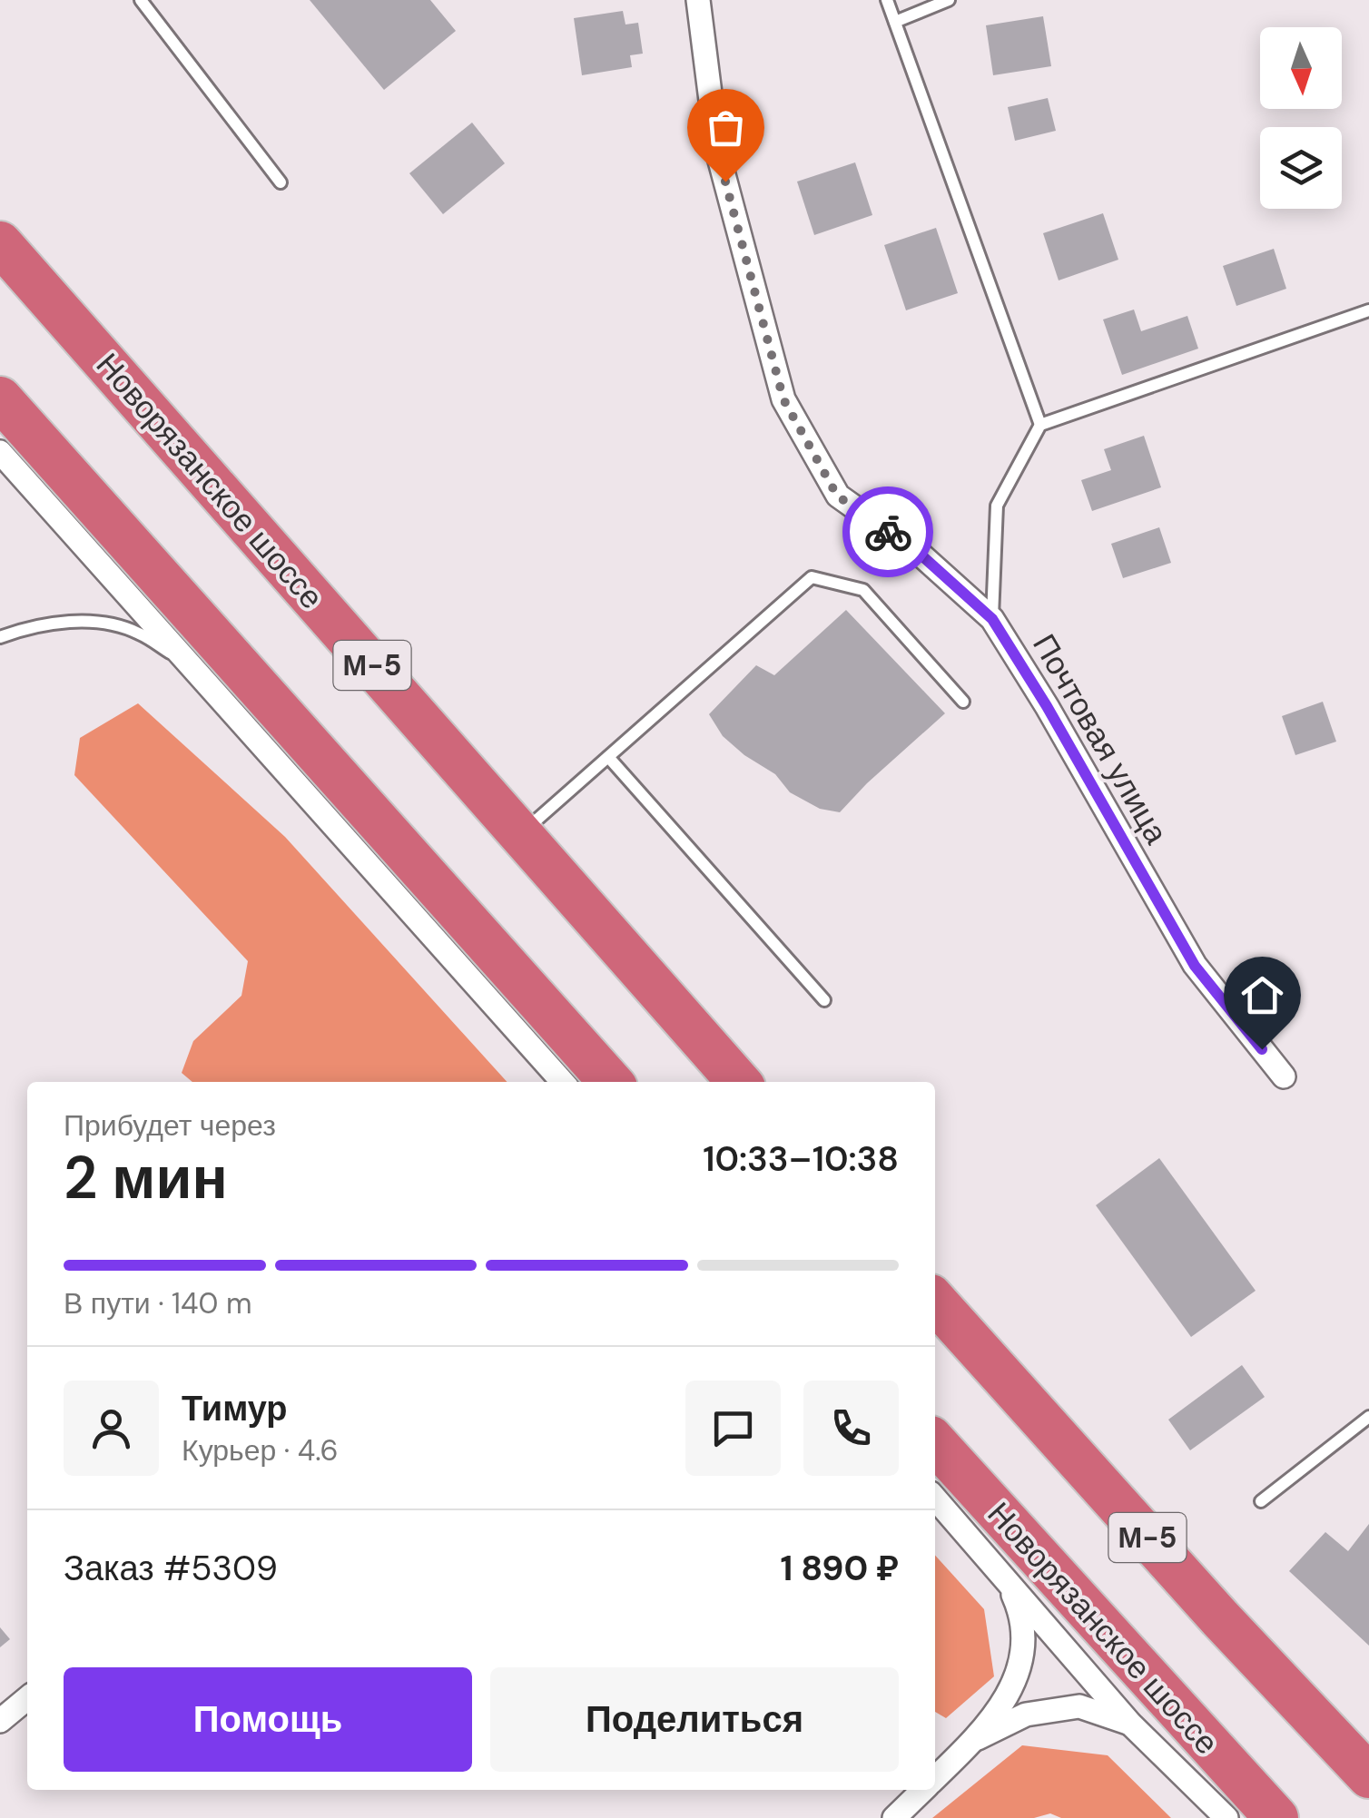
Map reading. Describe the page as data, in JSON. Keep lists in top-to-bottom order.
{
  "streets": {
    "highway": ["Новорязанское шоссе", "М-5"],
    "street": ["Почтовая улица"]
  },
  "north": "bottom",
  "page": {
    "heading": ["2 мин", "Прибудет через", "10:33–10:38"],
    "panel": [
      "Тимур",
      "Курьер · 4.6",
      "Заказ #5309",
      "1 890 ₽"
    ],
    "bar": "В пути · 140 m",
    "buttons": ["Помощь", "Поделиться"]
  }
}
